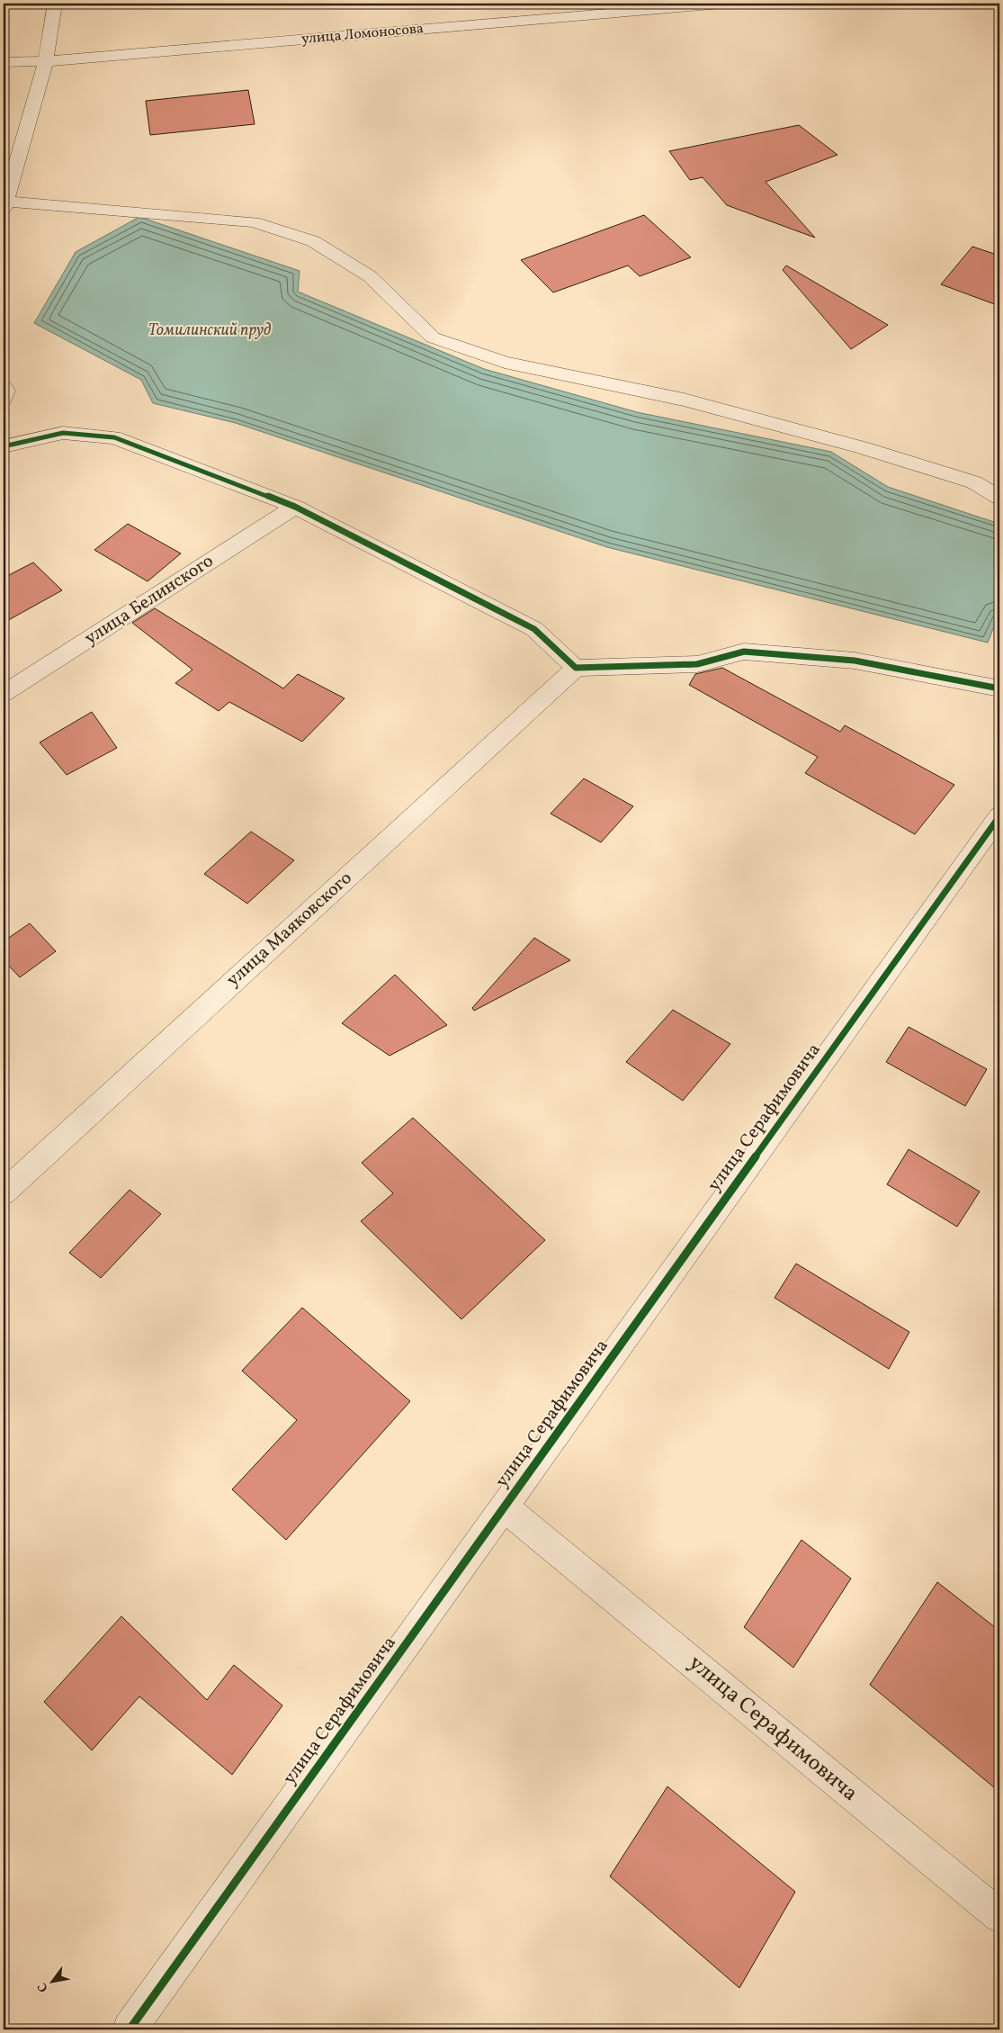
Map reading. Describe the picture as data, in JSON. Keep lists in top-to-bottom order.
{
  "streets": {
    "street": [
      "улица Ломоносова",
      "улица Белинского",
      "улица Маяковского",
      "улица Серафимовича"
    ]
  },
  "water": ["Томилинский пруд"],
  "north": "bottom left"
}
